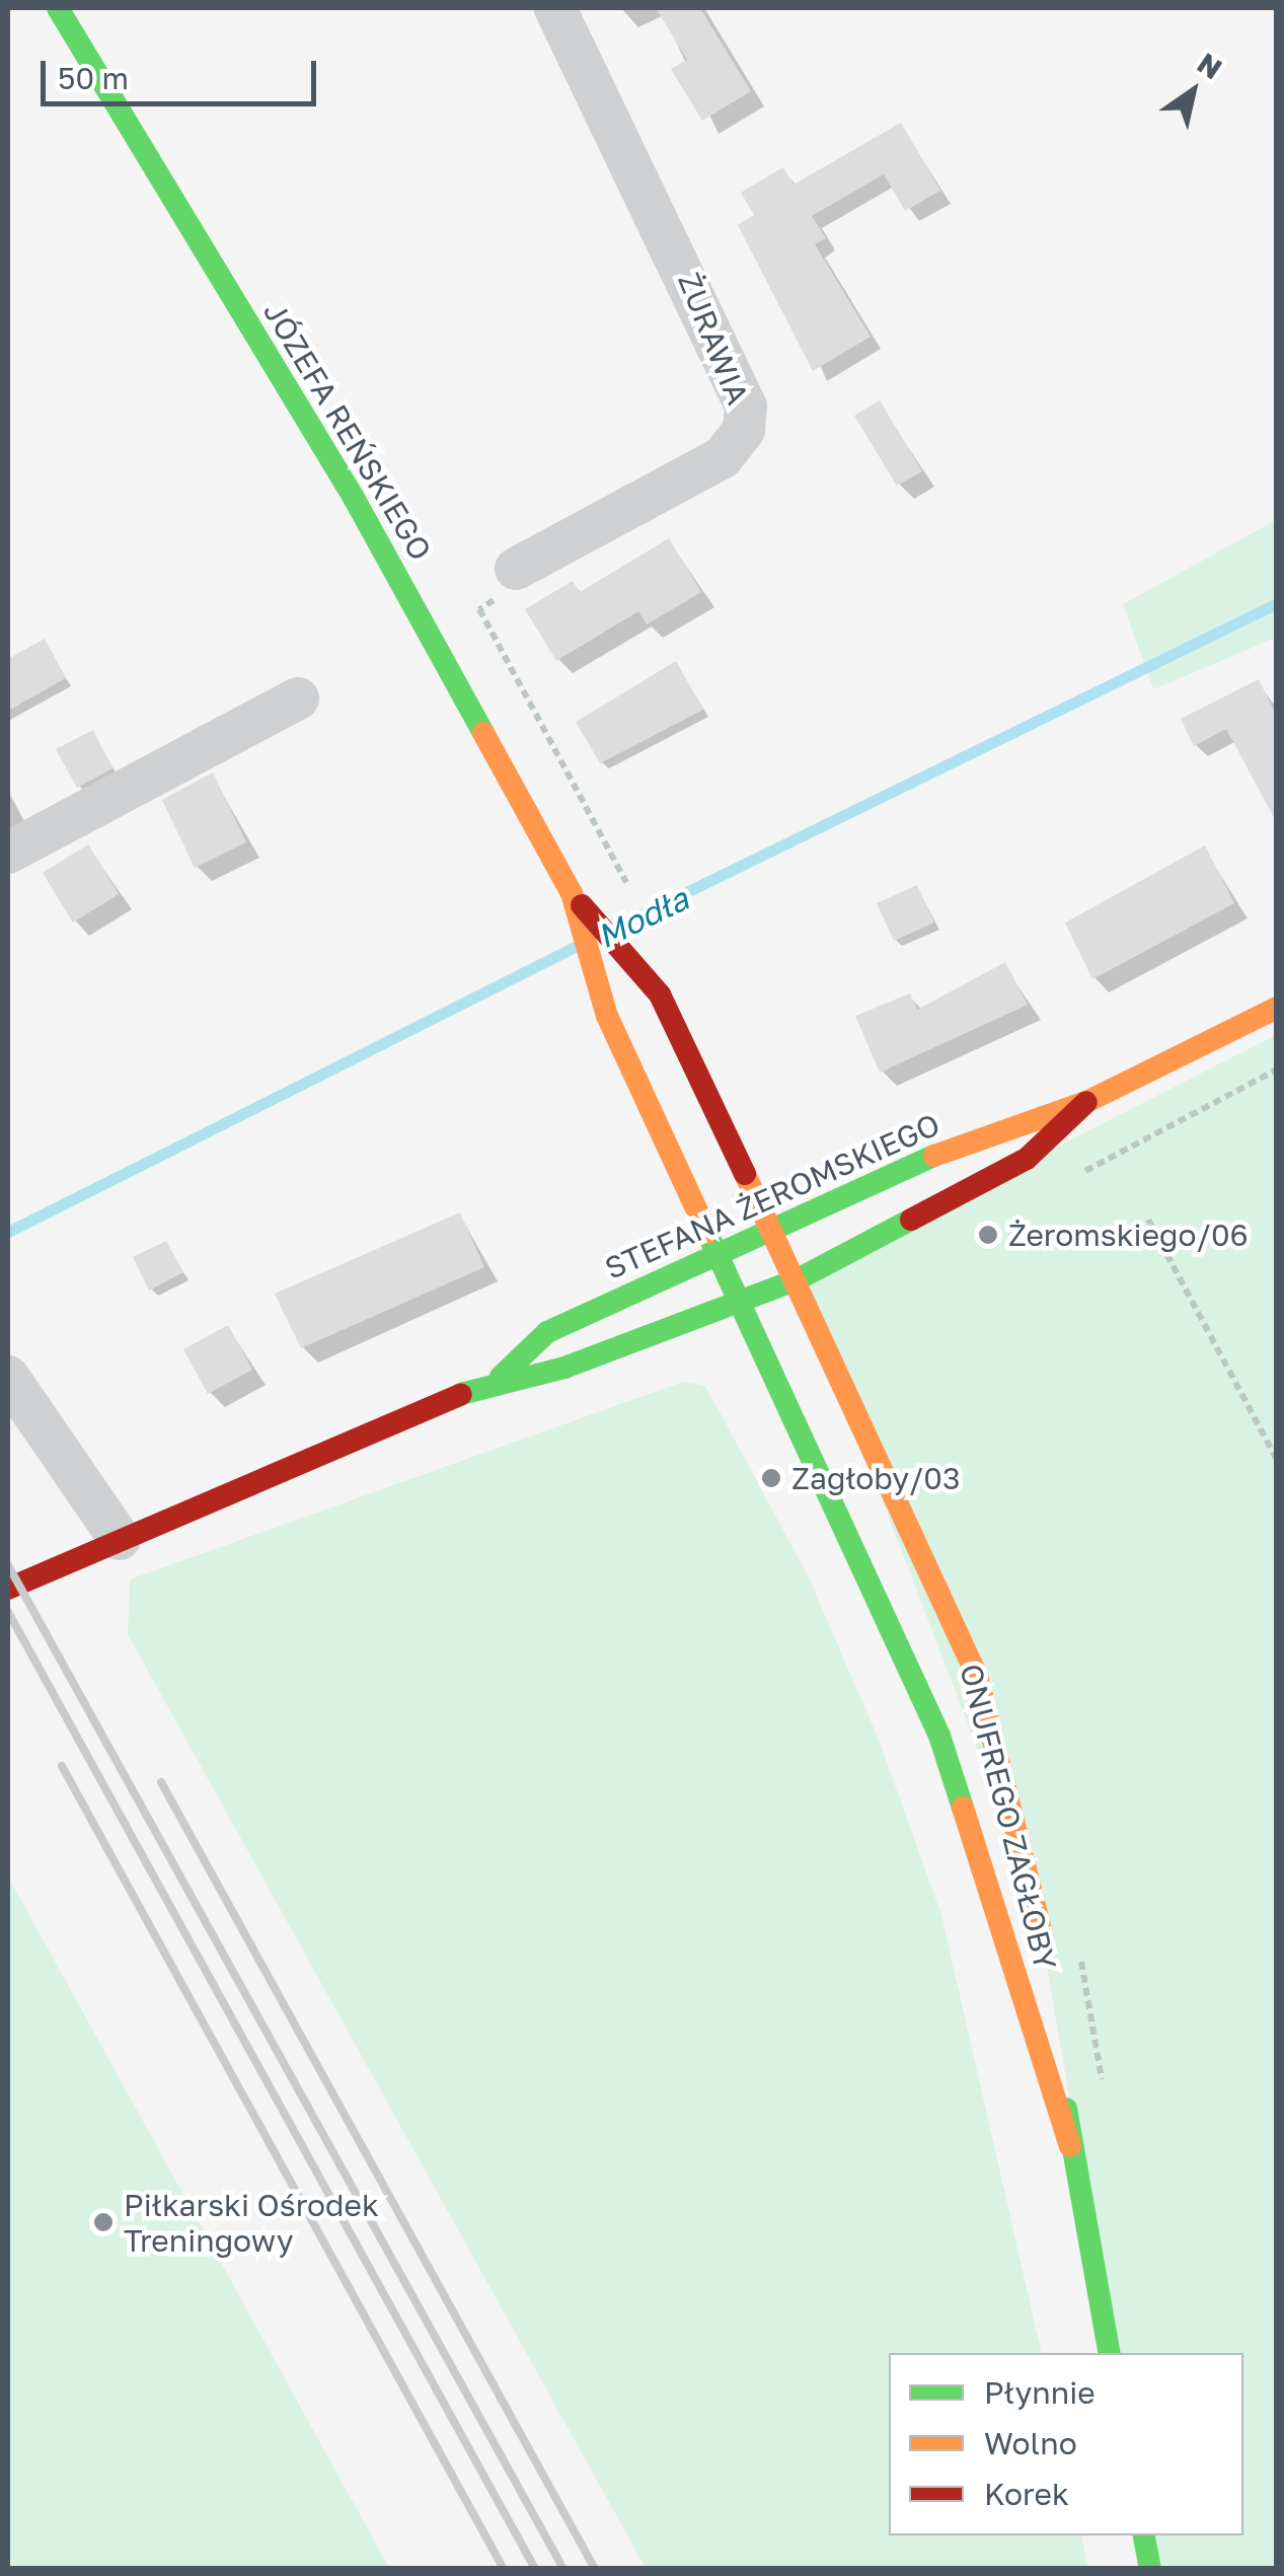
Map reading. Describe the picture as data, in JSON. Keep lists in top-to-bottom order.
{
  "streets": {
    "main road": ["JÓZEFA REŃSKIEGO", "STEFANA ŻEROMSKIEGO", "ONUFREGO ZAGŁOBY"],
    "street": ["ŻURAWIA"]
  },
  "crossings": [
    ["JÓZEFA REŃSKIEGO", "STEFANA ŻEROMSKIEGO"],
    ["JÓZEFA REŃSKIEGO", "ONUFREGO ZAGŁOBY"],
    ["STEFANA ŻEROMSKIEGO", "ONUFREGO ZAGŁOBY"]
  ],
  "water": ["Modła"],
  "places": ["Żeromskiego/06", "Zagłoby/03", "Piłkarski Ośrodek Treningowy"],
  "legend": ["Płynnie", "Wolno", "Korek"],
  "scale_bar": "50 m",
  "north": "top right"
}
